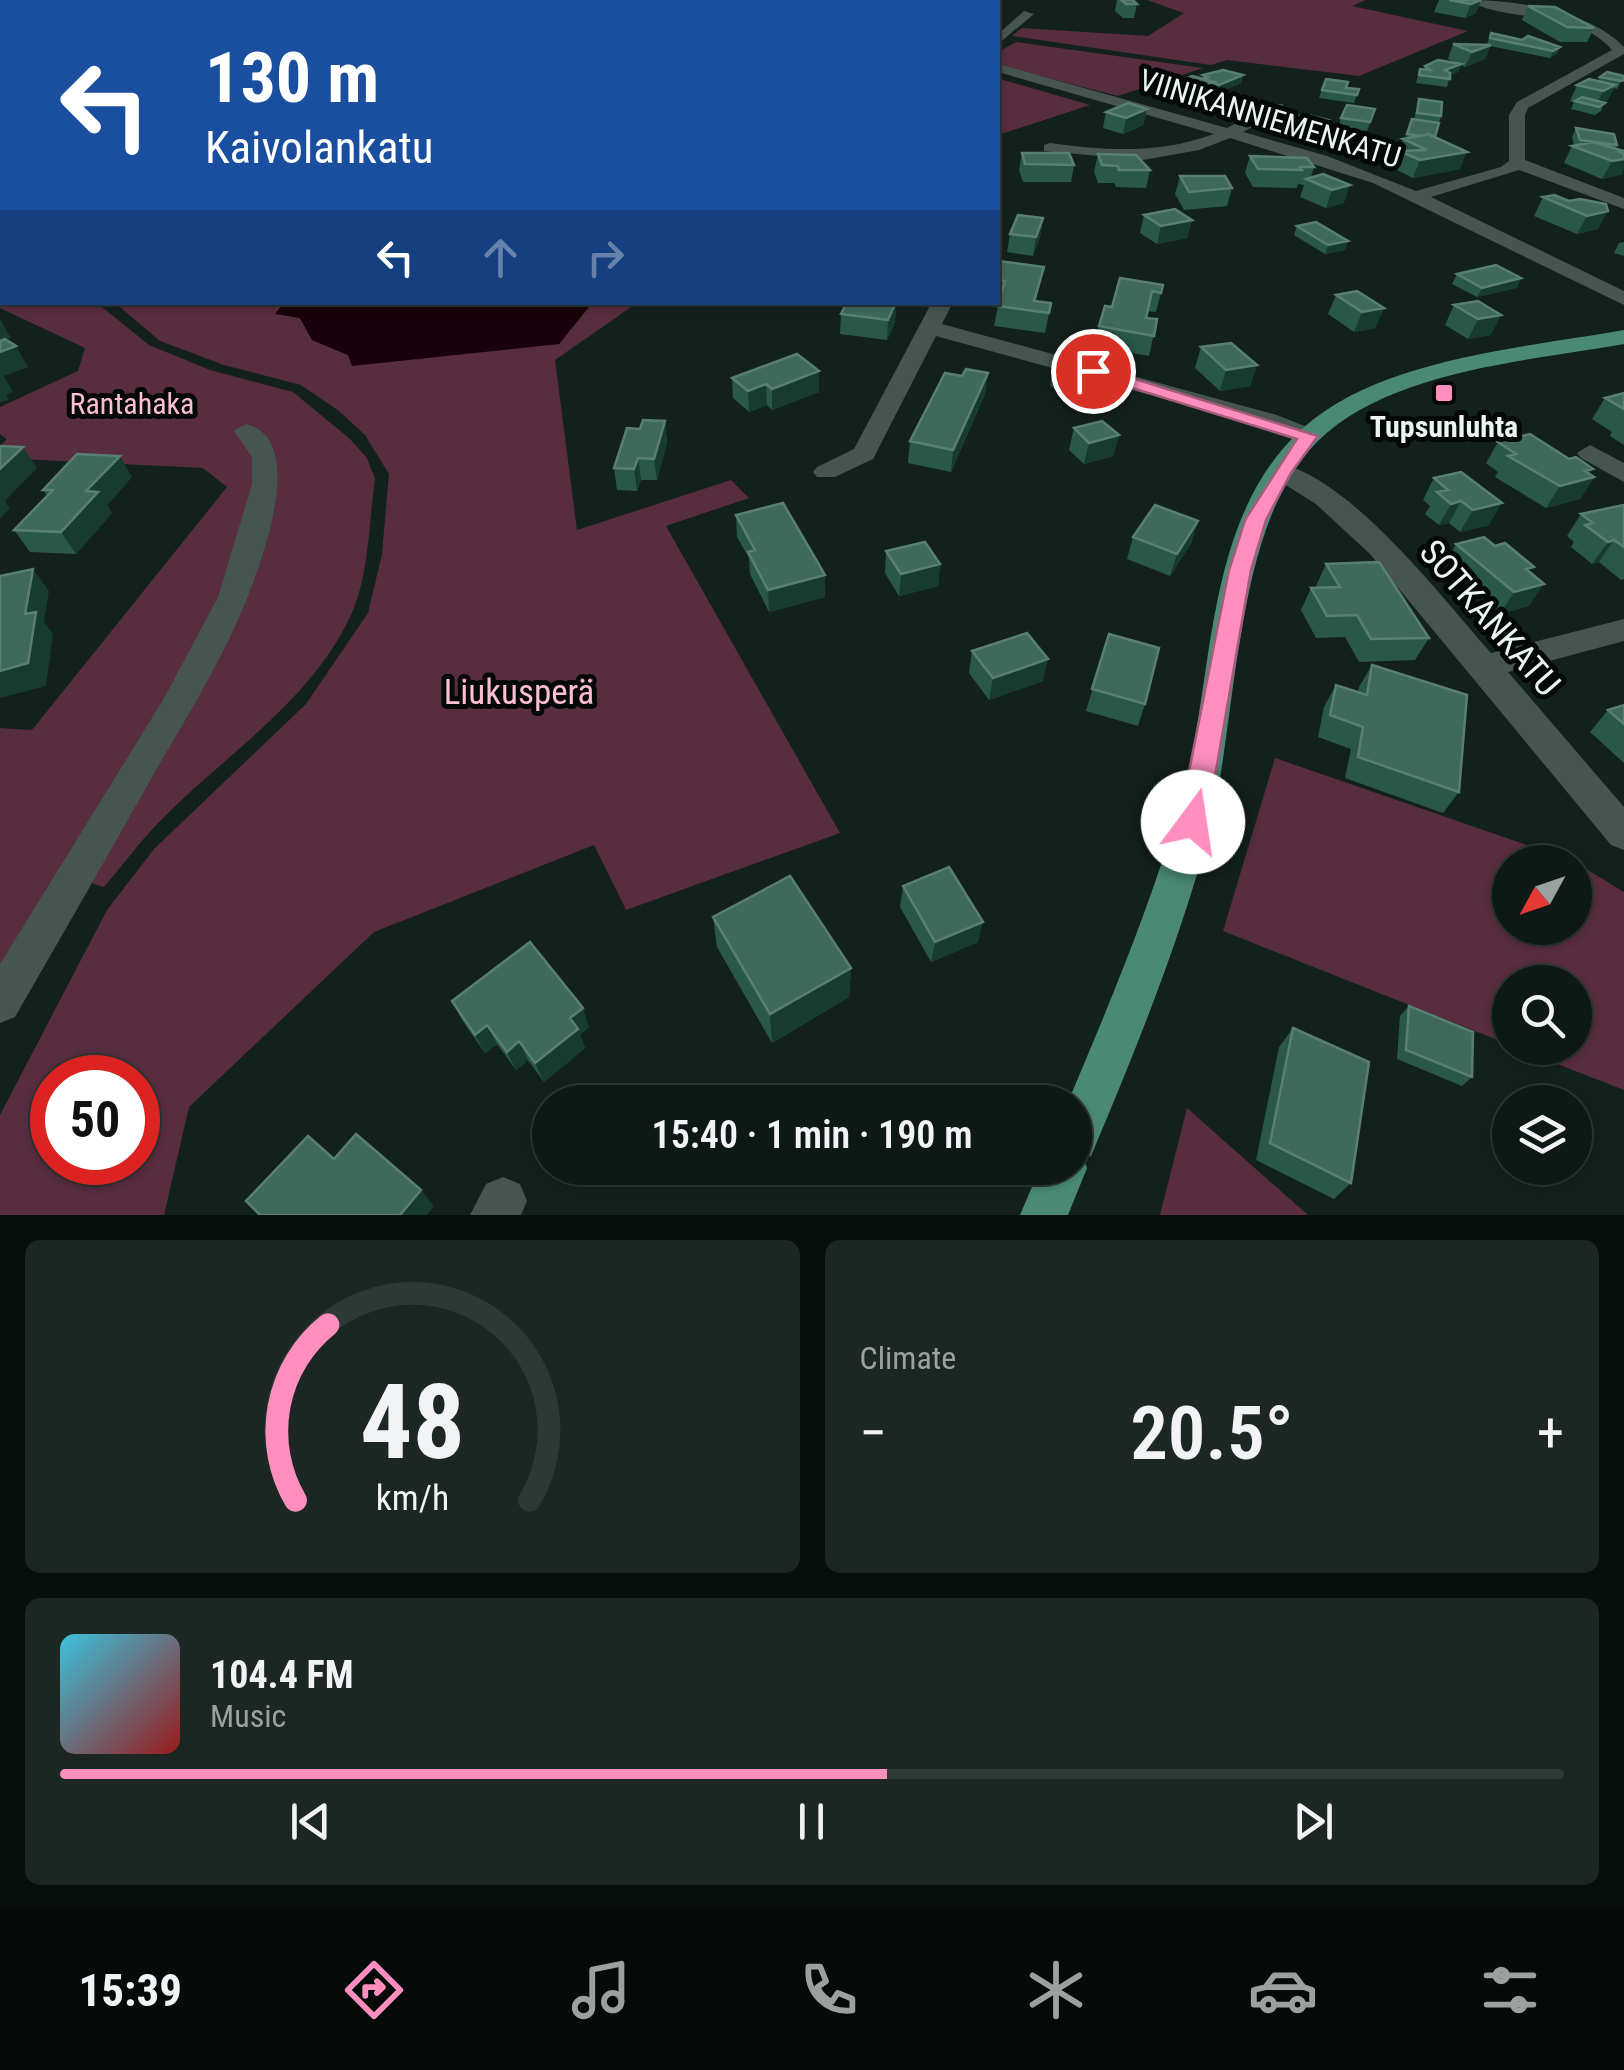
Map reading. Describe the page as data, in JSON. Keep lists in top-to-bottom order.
{
  "streets": {
    "street": ["VIINIKANNIEMENKATU", "SOTKANKATU"]
  },
  "parks": ["Rantahaka", "Liukusperä"],
  "places": {
    "transit": ["Tupsunluhta"]
  },
  "north": "bottom left",
  "page": {
    "turn": ["130 m", "Kaivolankatu"],
    "limit": "50",
    "trip": "15:40 · 1 min · 190 m",
    "tile": "Climate",
    "heat": ["−", "20.5°", "+"],
    "song": ["104.4 FM", "Music"],
    "tabs": "15:39",
    "gauge": ["48", "km/h"]
  }
}
